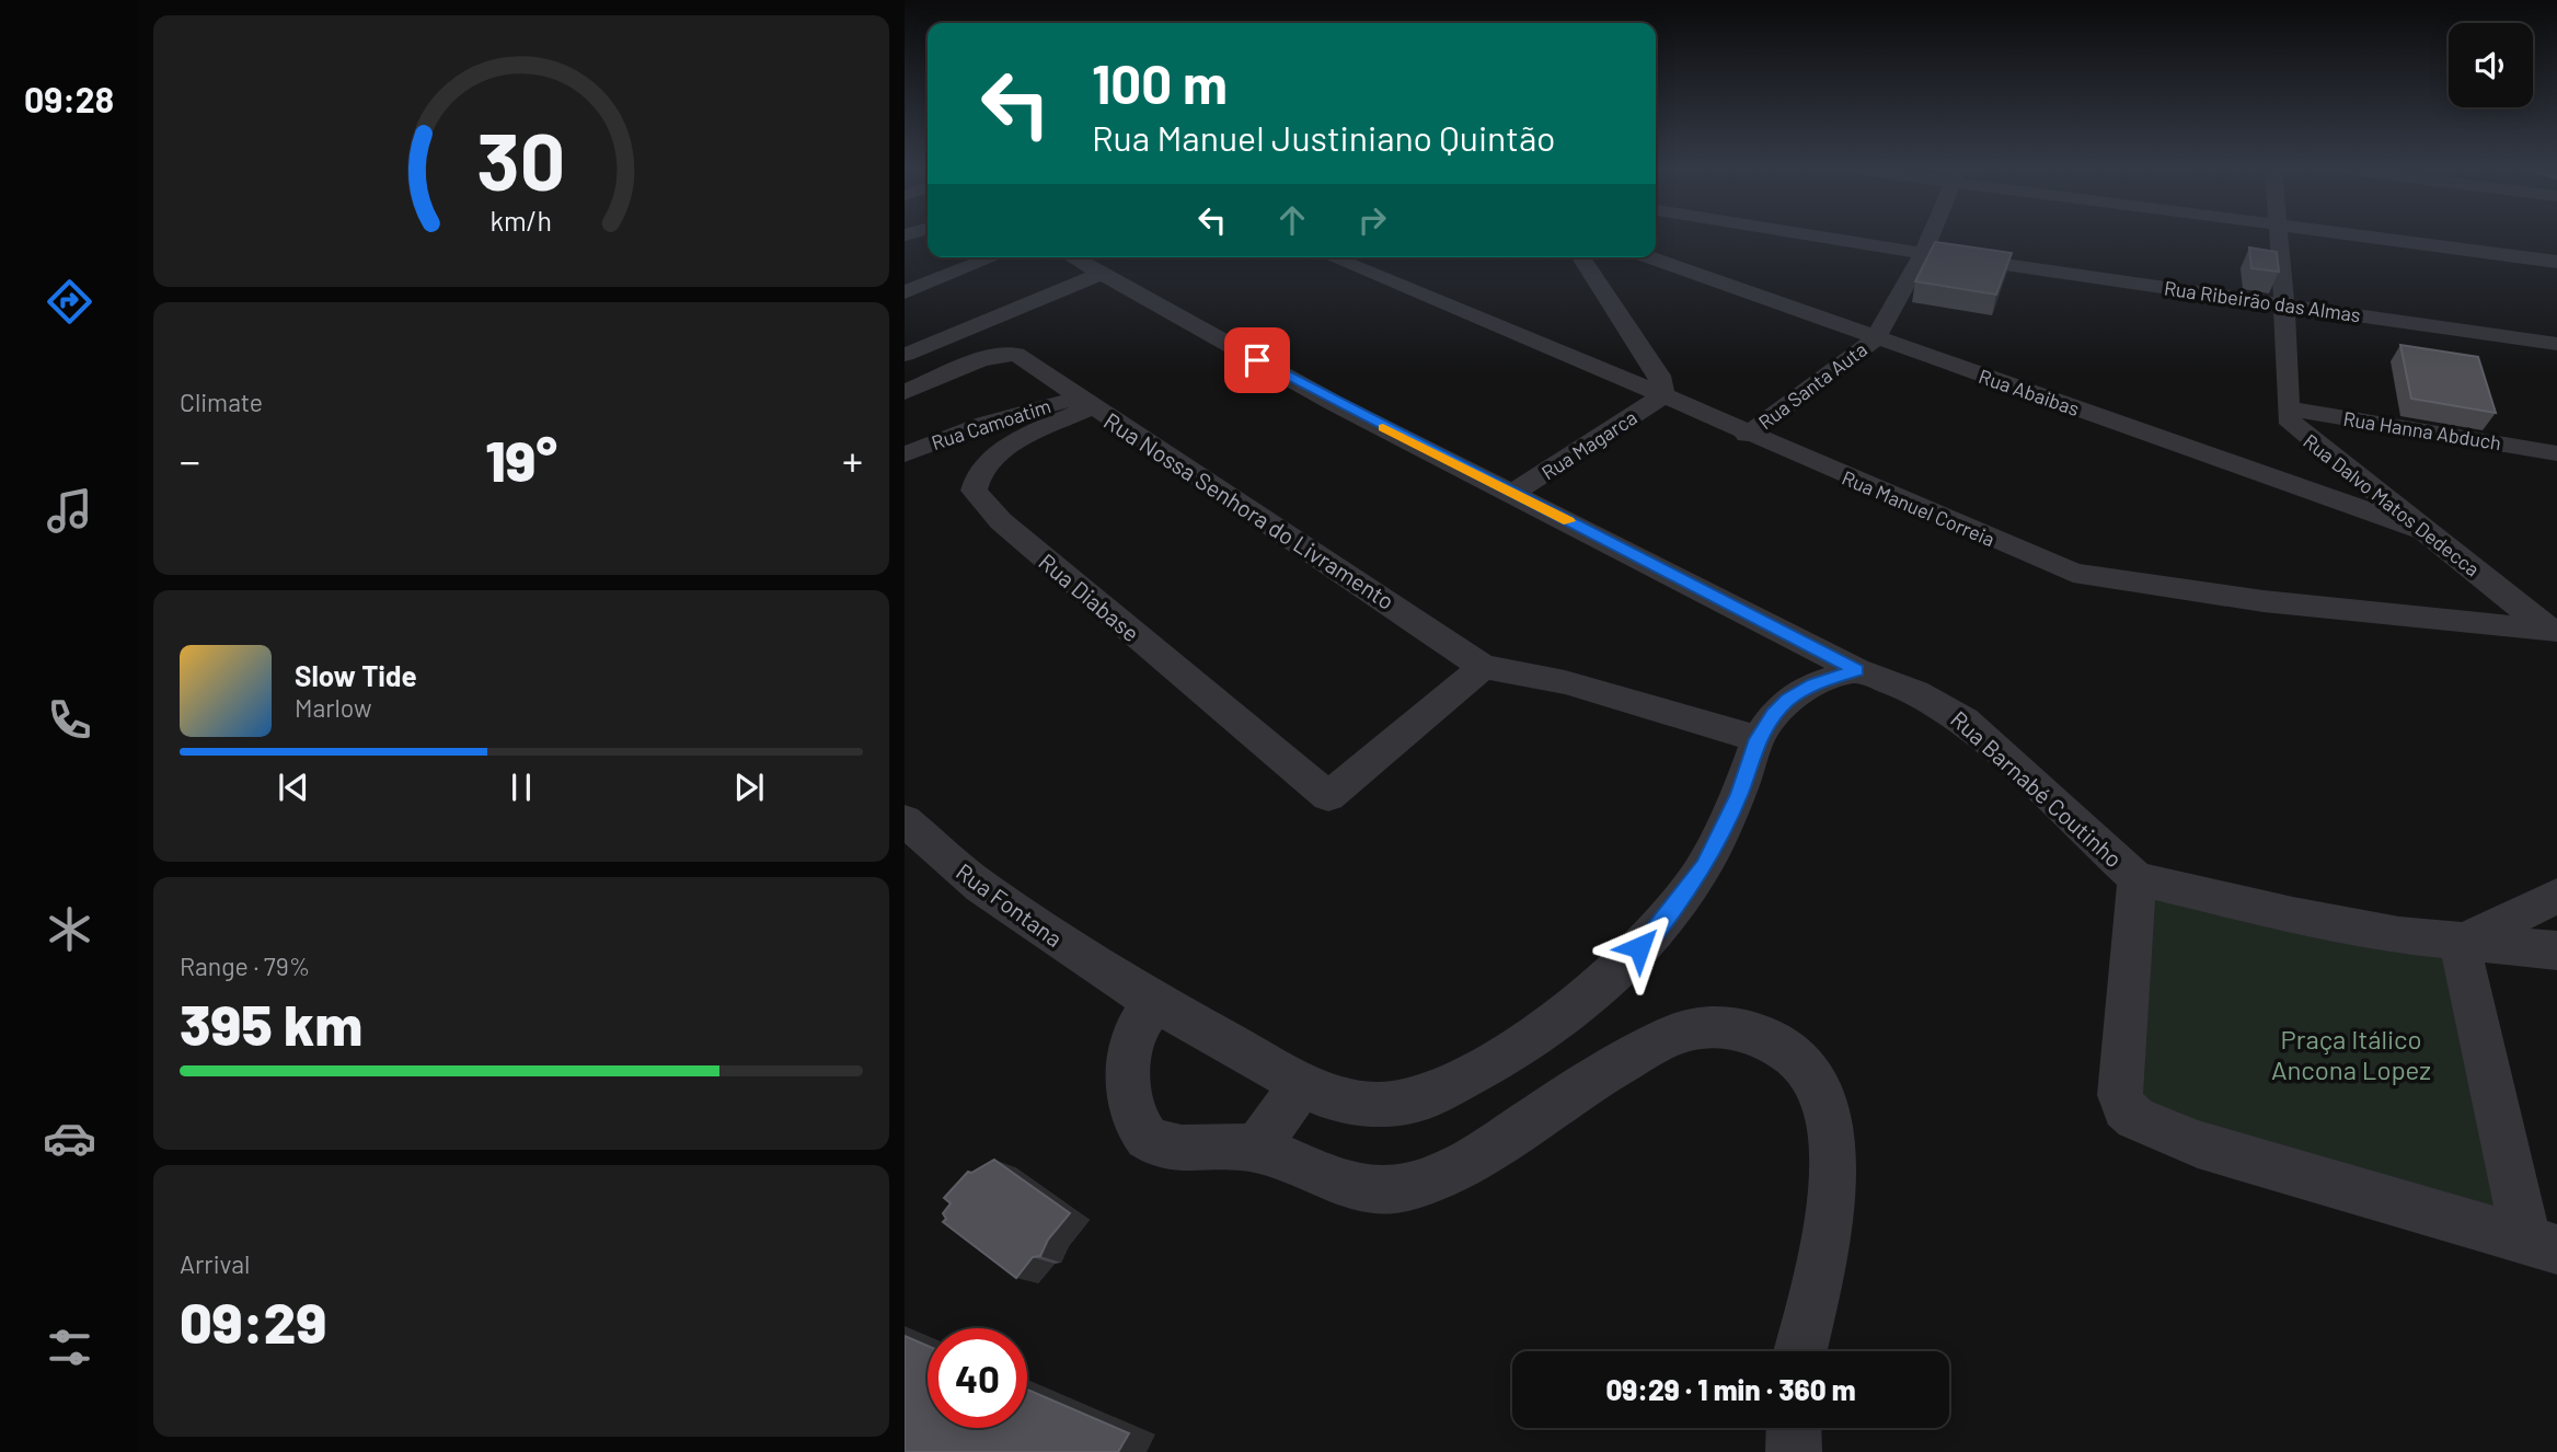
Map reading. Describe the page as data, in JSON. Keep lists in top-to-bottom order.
{
  "streets": {
    "street": [
      "Rua Ribeirão das Almas",
      "Rua Santa Auta",
      "Rua Abaibas",
      "Rua Camoatim",
      "Rua Hanna Abduch",
      "Rua Magarca",
      "Rua Dalvo Matos Dedecca",
      "Rua Manuel Correia",
      "Rua Nossa Senhora do Livramento",
      "Rua Diabase",
      "Rua Barnabé Coutinho",
      "Rua Fontana"
    ]
  },
  "crossings": [
    ["Rua Ribeirão das Almas", "Rua Santa Auta"],
    ["Rua Ribeirão das Almas", "Rua Dalvo Matos Dedecca"],
    ["Rua Santa Auta", "Rua Abaibas"],
    ["Rua Santa Auta", "Rua Manuel Correia"],
    ["Rua Abaibas", "Rua Dalvo Matos Dedecca"],
    ["Rua Camoatim", "Rua Nossa Senhora do Livramento"],
    ["Rua Camoatim", "Rua Diabase"],
    ["Rua Hanna Abduch", "Rua Dalvo Matos Dedecca"],
    ["Rua Magarca", "Rua Manuel Correia"],
    ["Rua Magarca", "Rua Barnabé Coutinho"],
    ["Rua Dalvo Matos Dedecca", "Rua Manuel Correia"],
    ["Rua Nossa Senhora do Livramento", "Rua Diabase"]
  ],
  "parks": ["Praça Itálico Ancona Lopez"],
  "page": {
    "tabs": "09:28",
    "turn": ["100 m", "Rua Manuel Justiniano Quintão"],
    "tile": [
      "Climate",
      ["Range · 79%", "395 km"],
      ["Arrival", "09:29"]
    ],
    "heat": ["−", "19°", "+"],
    "song": ["Slow Tide", "Marlow"],
    "limit": "40",
    "trip": "09:29 · 1 min · 360 m",
    "gauge": ["30", "km/h"]
  }
}
